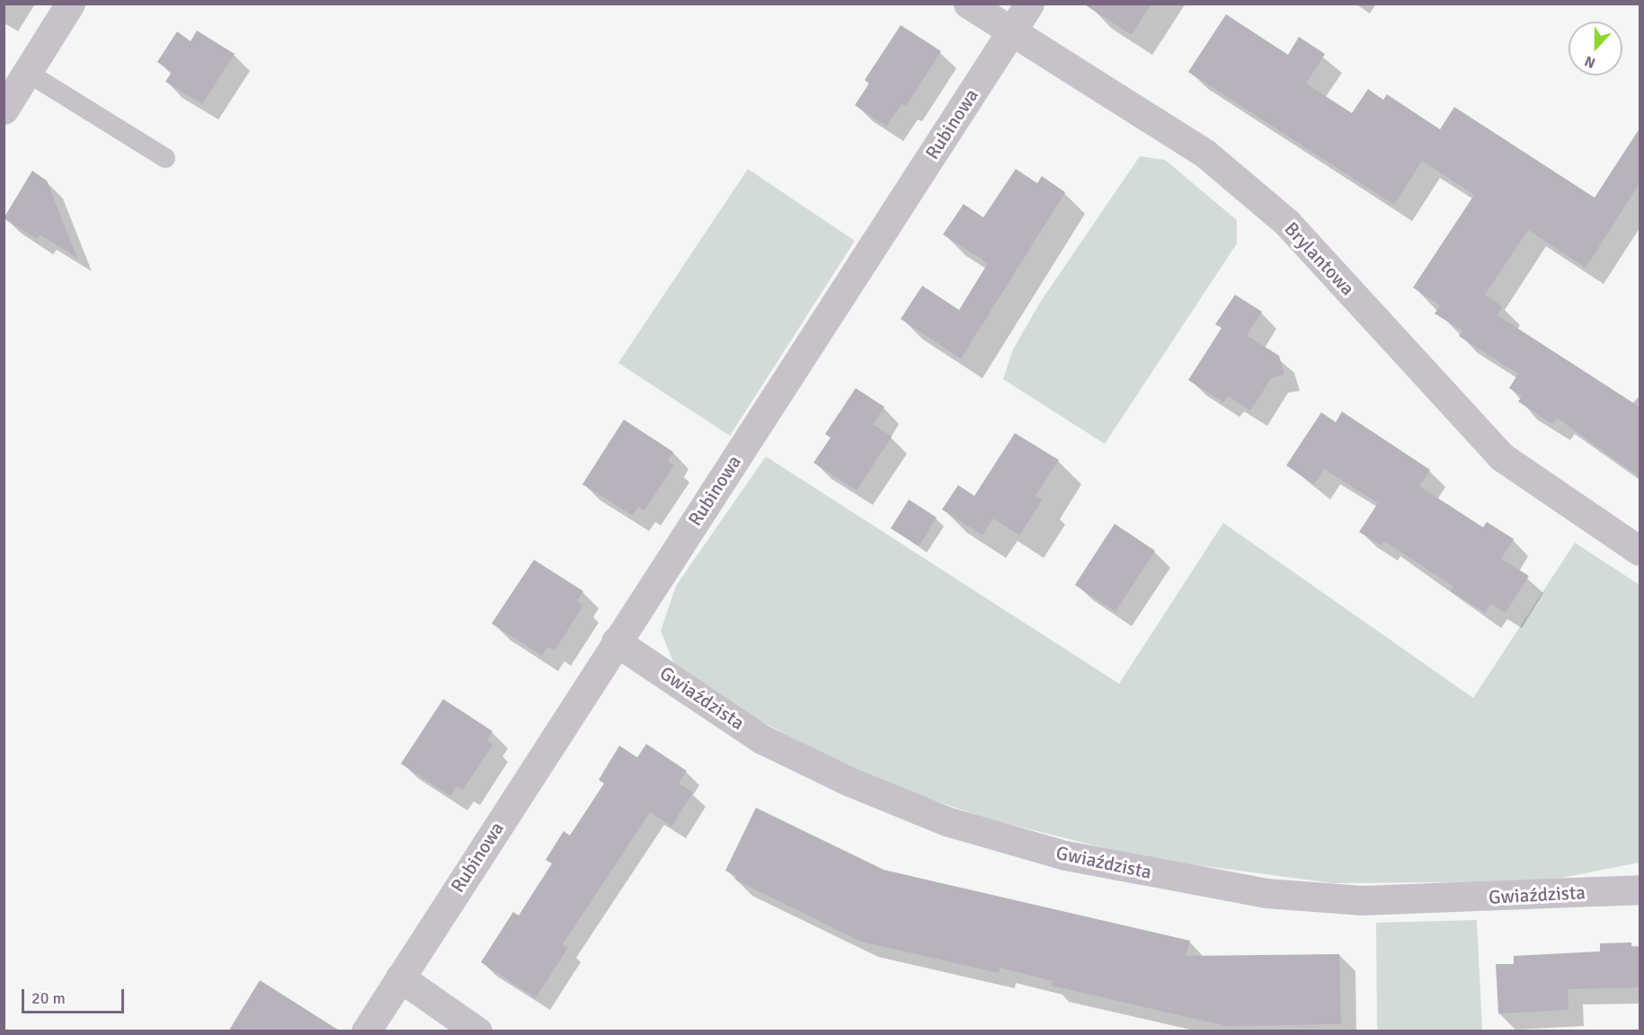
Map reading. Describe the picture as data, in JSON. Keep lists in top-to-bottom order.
{
  "streets": {
    "street": ["Rubinowa", "Brylantowa", "Gwiaździsta"]
  },
  "crossings": [
    ["Rubinowa", "Brylantowa"],
    ["Rubinowa", "Gwiaździsta"]
  ],
  "scale_bar": "20 m",
  "north": "bottom"
}
